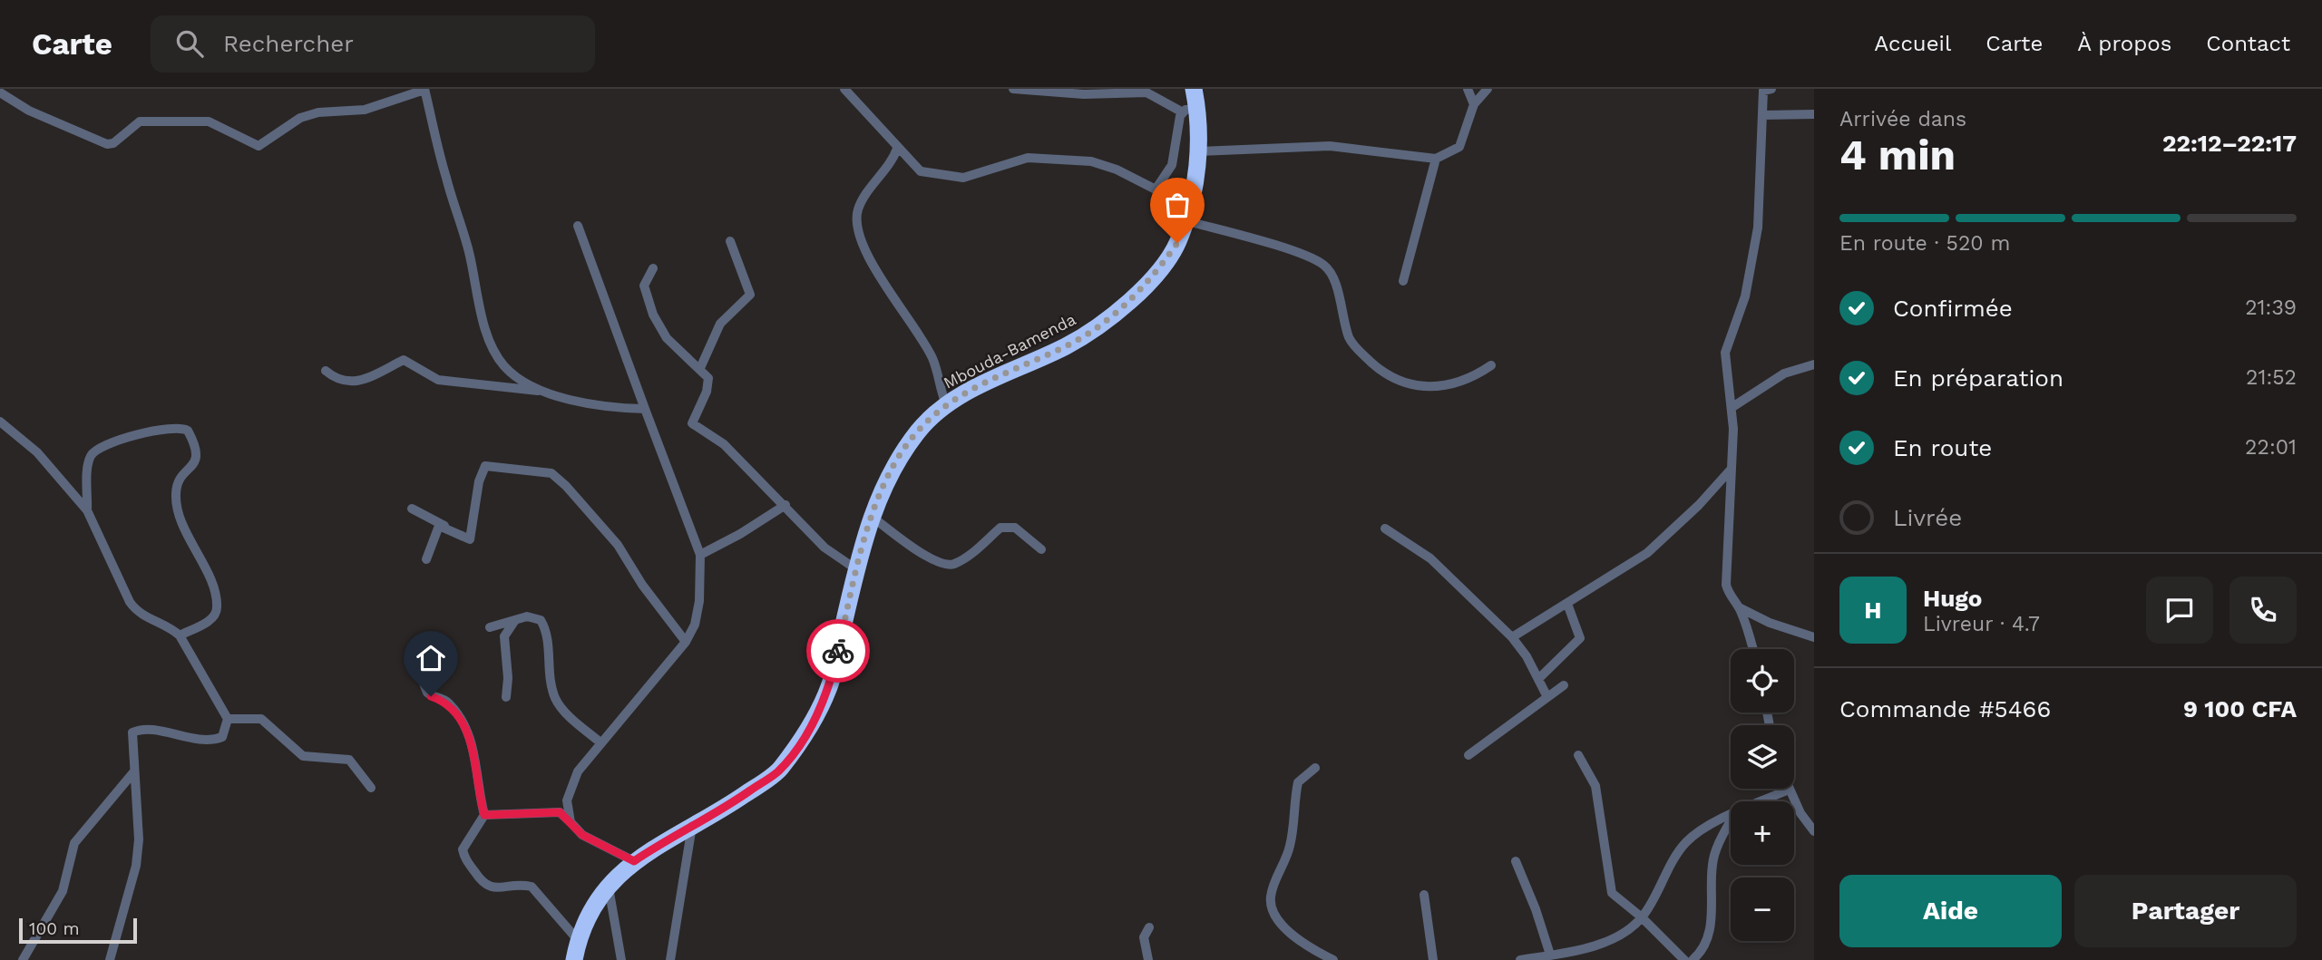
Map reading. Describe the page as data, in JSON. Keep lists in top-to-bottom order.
{
  "streets": {
    "highway": ["Mbouda-Bamenda"]
  },
  "scale_bar": "100 m",
  "page": {
    "header": "Carte",
    "search": "Rechercher",
    "nav": [
      "Accueil",
      "Carte",
      "À propos",
      "Contact"
    ],
    "heading": ["4 min", "Arrivée dans", "22:12–22:17"],
    "panel": [
      "Hugo",
      "Livreur · 4.7",
      "Commande #5466",
      "9 100 CFA"
    ],
    "bar": "En route · 520 m",
    "list": [
      ["Confirmée", "21:39"],
      ["En préparation", "21:52"],
      ["En route", "22:01"],
      "Livrée"
    ],
    "round": "H",
    "map_buttons": ["+", "−"],
    "buttons": ["Aide", "Partager"],
    "scale": "100 m"
  }
}
